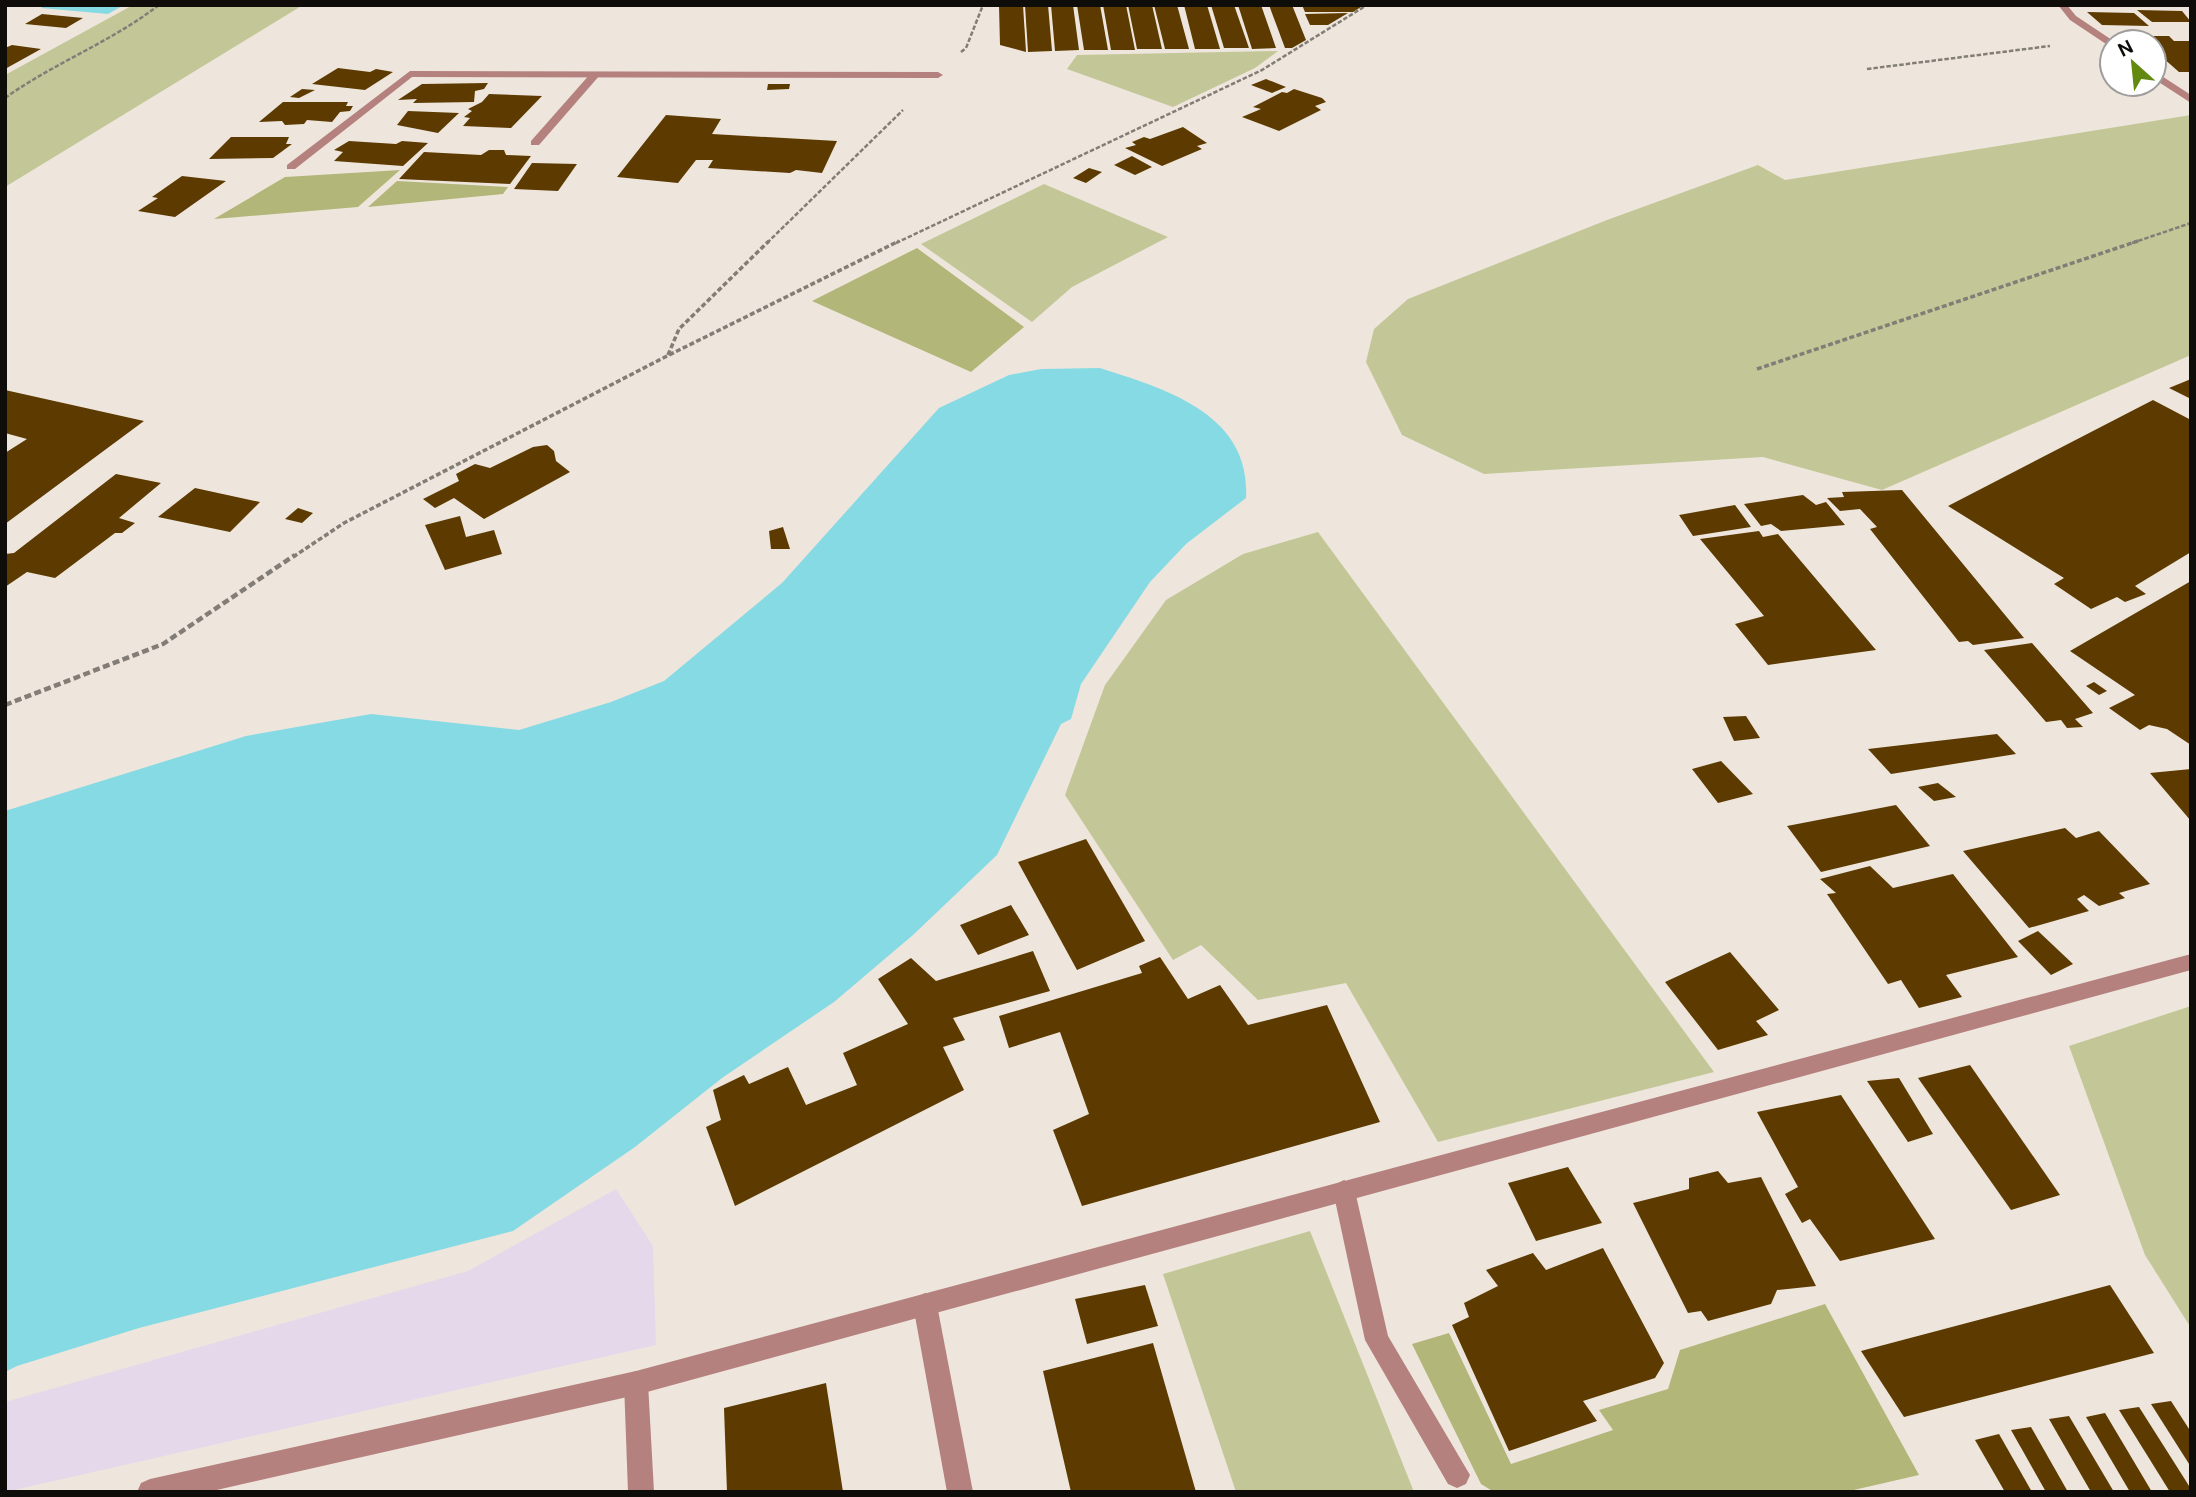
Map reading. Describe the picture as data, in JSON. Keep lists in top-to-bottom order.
{
  "north": "top left"
}
